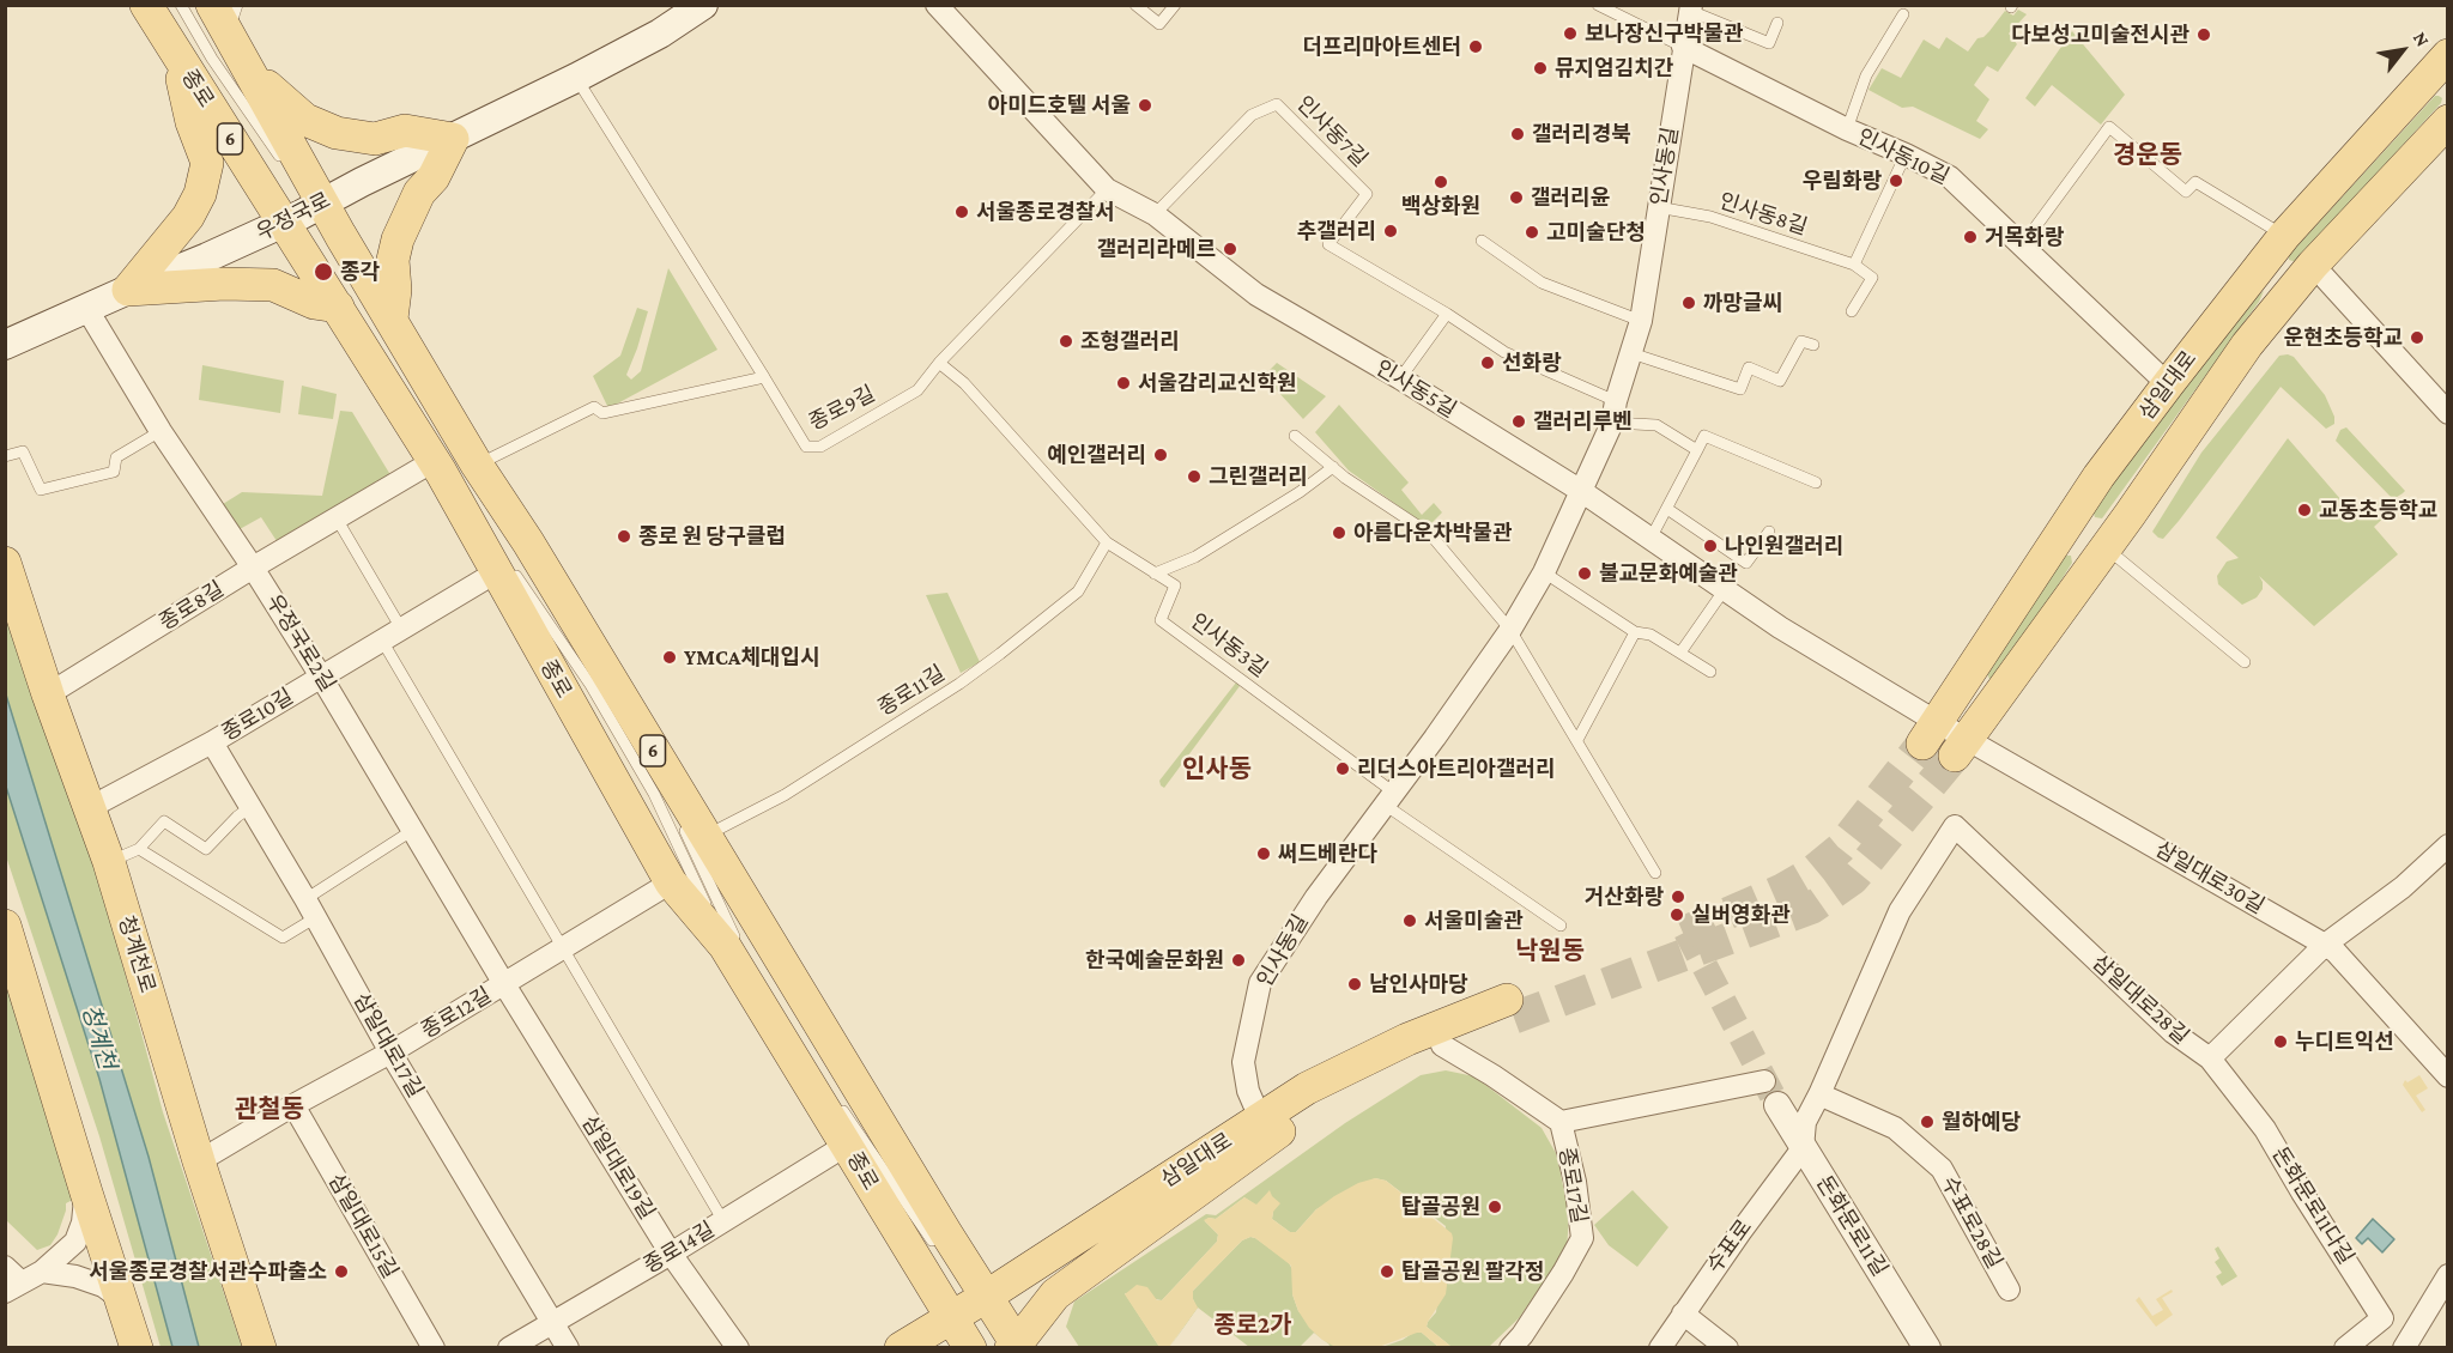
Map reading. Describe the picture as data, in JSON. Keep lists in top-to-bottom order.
{
  "streets": {
    "main road": [
      "종로",
      "6",
      "우정국로",
      "삼일대로",
      "청계천로"
    ],
    "street": [
      "인사동10길",
      "인사동길",
      "인사동5길",
      "종로8길",
      "우정국로2길",
      "종로10길",
      "삼일대로30길",
      "삼일대로28길",
      "종로12길",
      "삼일대로17길",
      "삼일대로19길",
      "종로17길",
      "돈화문로11다길",
      "수표로28길",
      "삼일대로15길",
      "돈화문로11길",
      "수표로",
      "종로14길"
    ],
    "lane": [
      "인사동7길",
      "인사동8길",
      "종로9길",
      "인사동3길",
      "종로11길"
    ]
  },
  "crossings": [
    ["종로", "우정국로"],
    ["종로", "삼일대로"],
    ["종로", "종로8길"],
    ["종로", "종로11길"],
    ["종로", "종로10길"],
    ["종로", "종로12길"],
    ["종로", "종로14길"],
    ["인사동7길", "인사동길"],
    ["인사동7길", "인사동5길"],
    ["인사동10길", "인사동길"],
    ["인사동10길", "삼일대로"],
    ["인사동길", "인사동8길"],
    ["인사동길", "삼일대로"],
    ["인사동길", "인사동5길"],
    ["인사동길", "인사동3길"],
    ["우정국로", "우정국로2길"],
    ["삼일대로", "인사동5길"],
    ["삼일대로", "삼일대로30길"],
    ["인사동5길", "종로9길"],
    ["인사동5길", "삼일대로30길"],
    ["종로9길", "인사동3길"],
    ["종로8길", "우정국로2길"],
    ["종로8길", "청계천로"],
    ["우정국로2길", "종로10길"],
    ["우정국로2길", "종로12길"],
    ["우정국로2길", "삼일대로19길"],
    ["인사동3길", "종로11길"],
    ["종로10길", "청계천로"],
    ["종로10길", "삼일대로17길"],
    ["삼일대로30길", "삼일대로28길"],
    ["청계천로", "종로12길"],
    ["삼일대로28길", "돈화문로11다길"],
    ["삼일대로28길", "수표로28길"],
    ["종로12길", "삼일대로17길"],
    ["종로12길", "삼일대로19길"],
    ["종로12길", "삼일대로15길"],
    ["삼일대로17길", "종로14길"],
    ["삼일대로19길", "종로14길"],
    ["종로17길", "돈화문로11길"],
    ["돈화문로11길", "수표로"]
  ],
  "districts": [
    "경운동",
    "인사동",
    "낙원동",
    "관철동",
    "종로2가"
  ],
  "water": ["청계천"],
  "places": [
    "보나장신구박물관",
    "다보성고미술전시관",
    "더프리마아트센터",
    "뮤지엄김치간",
    "아미드호텔 서울",
    "갤러리경북",
    "우림화랑",
    "백상화원",
    "갤러리윤",
    "서울종로경찰서",
    "추갤러리",
    "고미술단청",
    "거목화랑",
    "갤러리라메르",
    "종각",
    "까망글씨",
    "운현초등학교",
    "조형갤러리",
    "선화랑",
    "서울감리교신학원",
    "갤러리루벤",
    "예인갤러리",
    "그린갤러리",
    "교동초등학교",
    "아름다운차박물관",
    "종로 원 당구클럽",
    "나인원갤러리",
    "불교문화예술관",
    "YMCA체대입시",
    "리더스아트리아갤러리",
    "써드베란다",
    "거산화랑",
    "실버영화관",
    "서울미술관",
    "한국예술문화원",
    "남인사마당",
    "누디트익선",
    "월하예당",
    "탑골공원",
    "서울종로경찰서관수파출소",
    "탑골공원 팔각정"
  ],
  "north": "top right"
}
